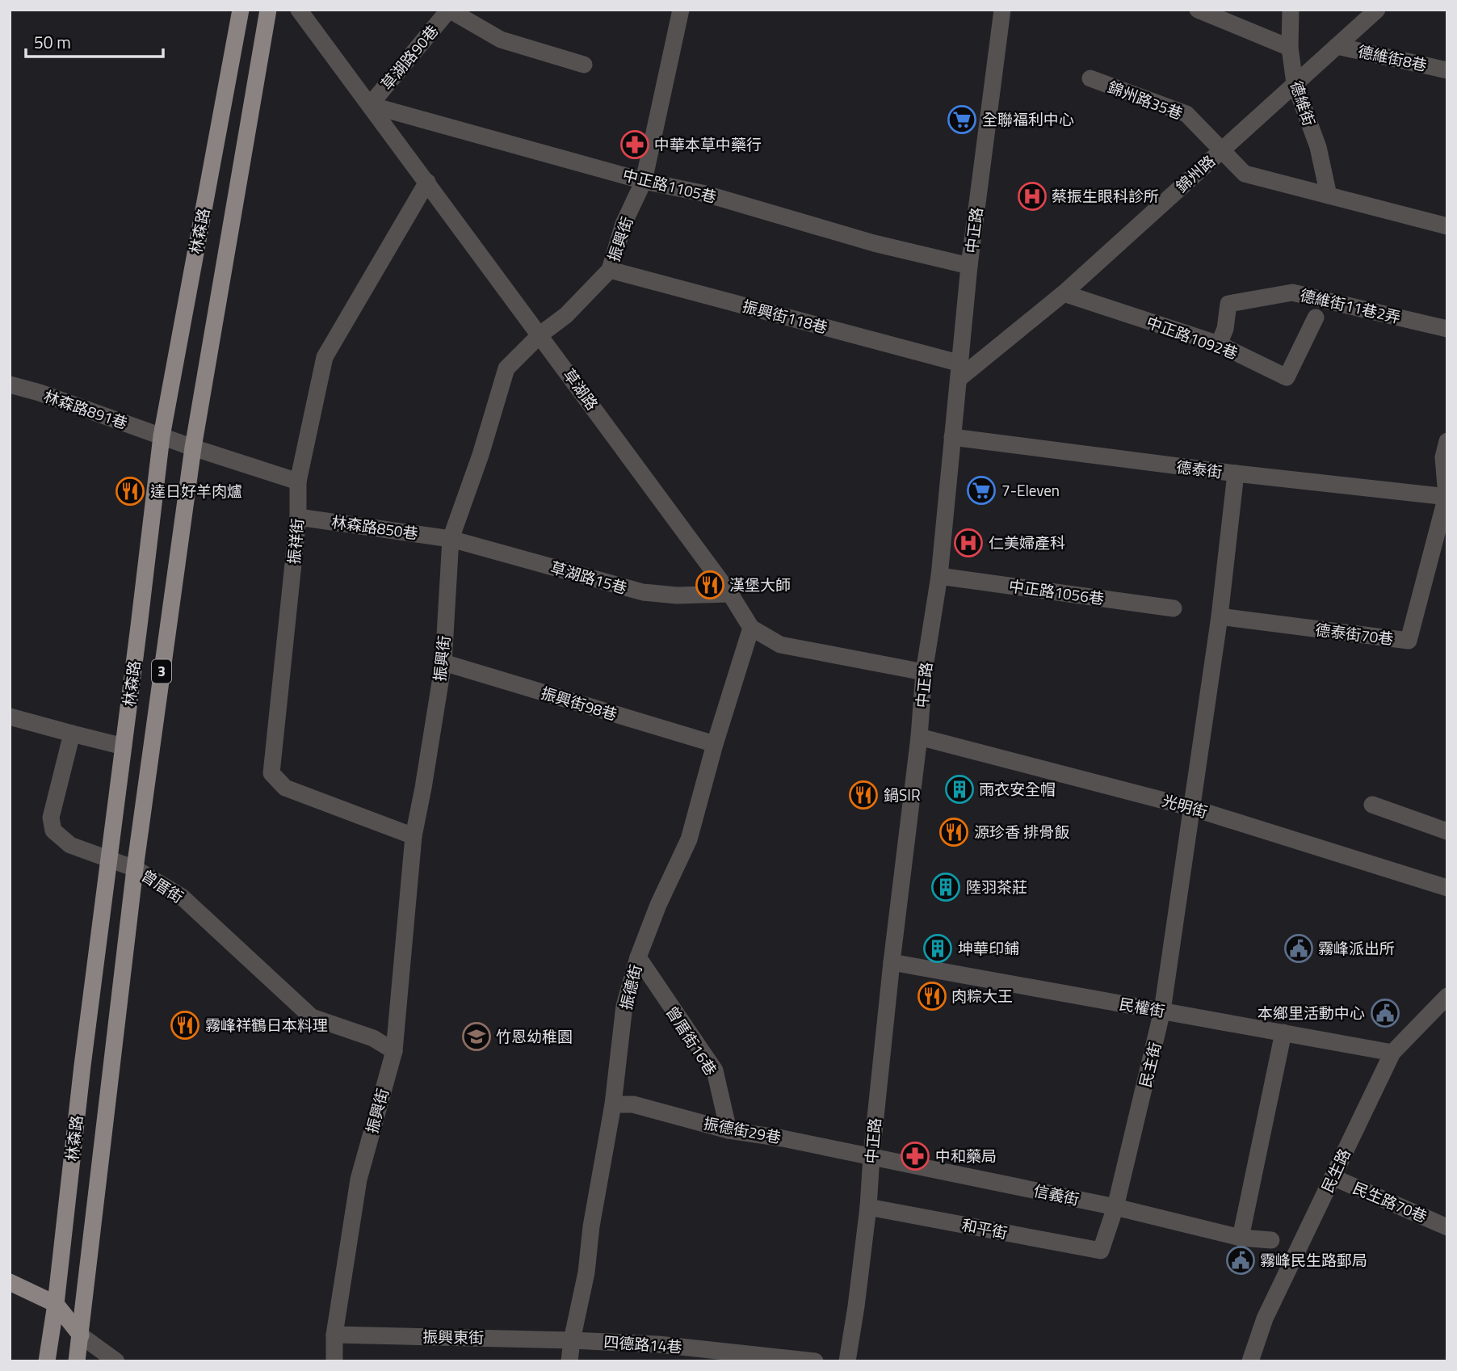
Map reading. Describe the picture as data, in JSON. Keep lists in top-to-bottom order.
{
  "streets": {
    "main road": ["林森路", "3"],
    "street": [
      "草湖路90巷",
      "德維街8巷",
      "錦州路35巷",
      "德維街",
      "錦州路",
      "中正路1105巷",
      "中正路",
      "振興街",
      "德維街11巷2弄",
      "振興街118巷",
      "中正路1092巷",
      "草湖路",
      "林森路891巷",
      "德泰街",
      "林森路850巷",
      "振祥街",
      "草湖路15巷",
      "中正路1056巷",
      "德泰街70巷",
      "振興街98巷",
      "光明街",
      "曾厝街",
      "振德街",
      "民權街",
      "曾厝街16巷",
      "民主街",
      "振德街29巷",
      "民生路",
      "信義街",
      "民生路70巷",
      "和平街",
      "振興東街",
      "四德路14巷"
    ]
  },
  "crossings": [
    ["草湖路90巷", "中正路1105巷"],
    ["草湖路90巷", "草湖路"],
    ["德維街8巷", "錦州路"],
    ["錦州路35巷", "錦州路"],
    ["德維街", "錦州路"],
    ["錦州路", "中正路"],
    ["錦州路", "振興街118巷"],
    ["錦州路", "中正路1092巷"],
    ["中正路1105巷", "中正路"],
    ["中正路1105巷", "振興街"],
    ["中正路1105巷", "草湖路"],
    ["中正路", "振興街118巷"],
    ["中正路", "草湖路"],
    ["中正路", "德泰街"],
    ["中正路", "中正路1056巷"],
    ["中正路", "光明街"],
    ["中正路", "民權街"],
    ["中正路", "振德街29巷"],
    ["中正路", "信義街"],
    ["中正路", "和平街"],
    ["林森路", "林森路891巷"],
    ["林森路", "曾厝街"],
    ["振興街", "振興街118巷"],
    ["振興街", "草湖路"],
    ["振興街", "林森路850巷"],
    ["振興街", "振祥街"],
    ["振興街", "草湖路15巷"],
    ["振興街", "振興街98巷"],
    ["振興街", "曾厝街"],
    ["振興街", "振興東街"],
    ["德維街11巷2弄", "中正路1092巷"],
    ["草湖路", "振祥街"],
    ["草湖路", "草湖路15巷"],
    ["草湖路", "振德街"],
    ["德泰街", "德泰街70巷"],
    ["德泰街", "民主街"],
    ["林森路850巷", "振祥街"],
    ["林森路850巷", "草湖路15巷"],
    ["德泰街70巷", "民主街"],
    ["振興街98巷", "振德街"],
    ["光明街", "民主街"],
    ["振德街", "曾厝街16巷"],
    ["振德街", "振德街29巷"],
    ["振德街", "振興東街"],
    ["振德街", "四德路14巷"],
    ["民權街", "民主街"],
    ["民權街", "民生路"],
    ["曾厝街16巷", "振德街29巷"],
    ["民主街", "信義街"],
    ["民主街", "和平街"],
    ["振德街29巷", "信義街"],
    ["民生路", "民生路70巷"],
    ["振興東街", "四德路14巷"]
  ],
  "places": {
    "supermarket": ["全聯福利中心", "7-Eleven"],
    "pharmacy": ["中華本草中藥行", "中和藥局"],
    "hospital": ["蔡振生眼科診所", "仁美婦產科"],
    "restaurant": [
      "達日好羊肉爐",
      "漢堡大師",
      "鍋SIR",
      "源珍香 排骨飯",
      "肉粽大王",
      "霧峰祥鶴日本料理"
    ],
    "building": ["雨衣安全帽", "陸羽茶莊", "坤華印鋪"],
    "public building": ["霧峰派出所", "本鄉里活動中心", "霧峰民生路郵局"],
    "school or university": ["竹恩幼稚園"]
  },
  "scale_bar": "50 m"
}
